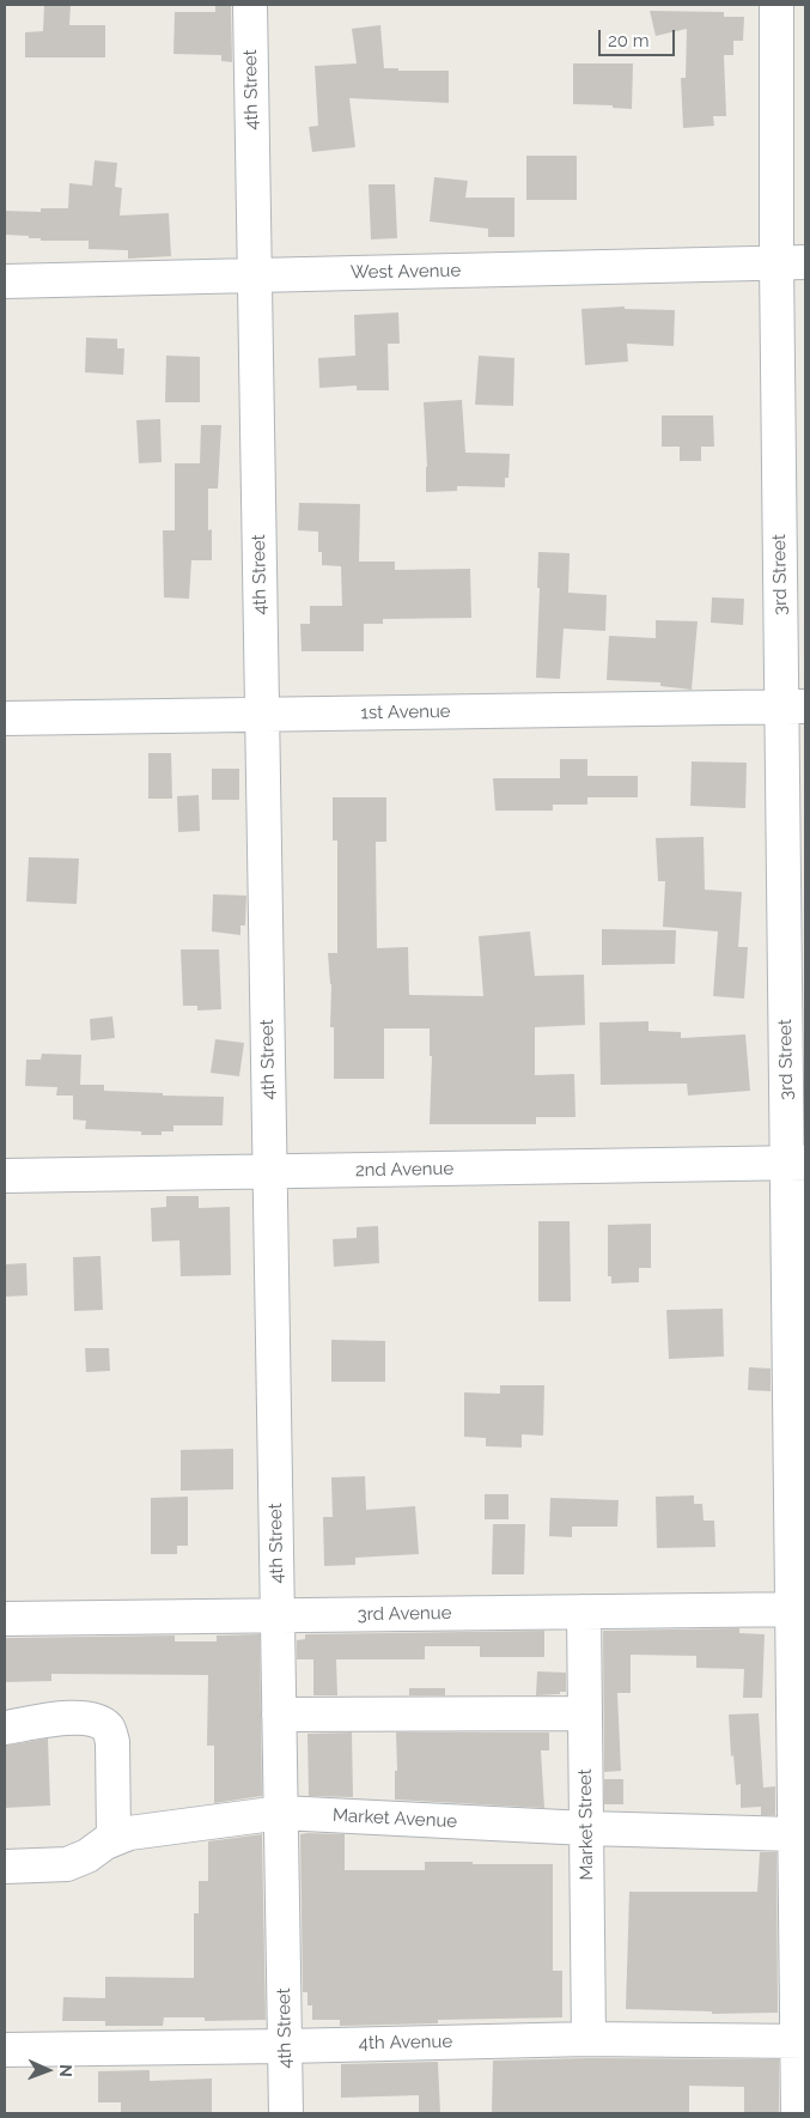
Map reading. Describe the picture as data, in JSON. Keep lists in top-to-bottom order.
{
  "streets": {
    "street": [
      "4th Street",
      "West Avenue",
      "3rd Street",
      "1st Avenue",
      "2nd Avenue",
      "3rd Avenue",
      "Market Avenue",
      "Market Street",
      "4th Avenue"
    ]
  },
  "crossings": [
    ["4th Street", "West Avenue"],
    ["4th Street", "1st Avenue"],
    ["4th Street", "2nd Avenue"],
    ["4th Street", "3rd Avenue"],
    ["4th Street", "Market Avenue"],
    ["4th Street", "4th Avenue"],
    ["West Avenue", "3rd Street"],
    ["3rd Street", "1st Avenue"],
    ["3rd Street", "2nd Avenue"],
    ["3rd Street", "3rd Avenue"],
    ["3rd Street", "Market Avenue"],
    ["3rd Street", "4th Avenue"],
    ["3rd Avenue", "Market Street"],
    ["Market Avenue", "Market Street"],
    ["Market Street", "4th Avenue"]
  ],
  "scale_bar": "20 m",
  "north": "right"
}
